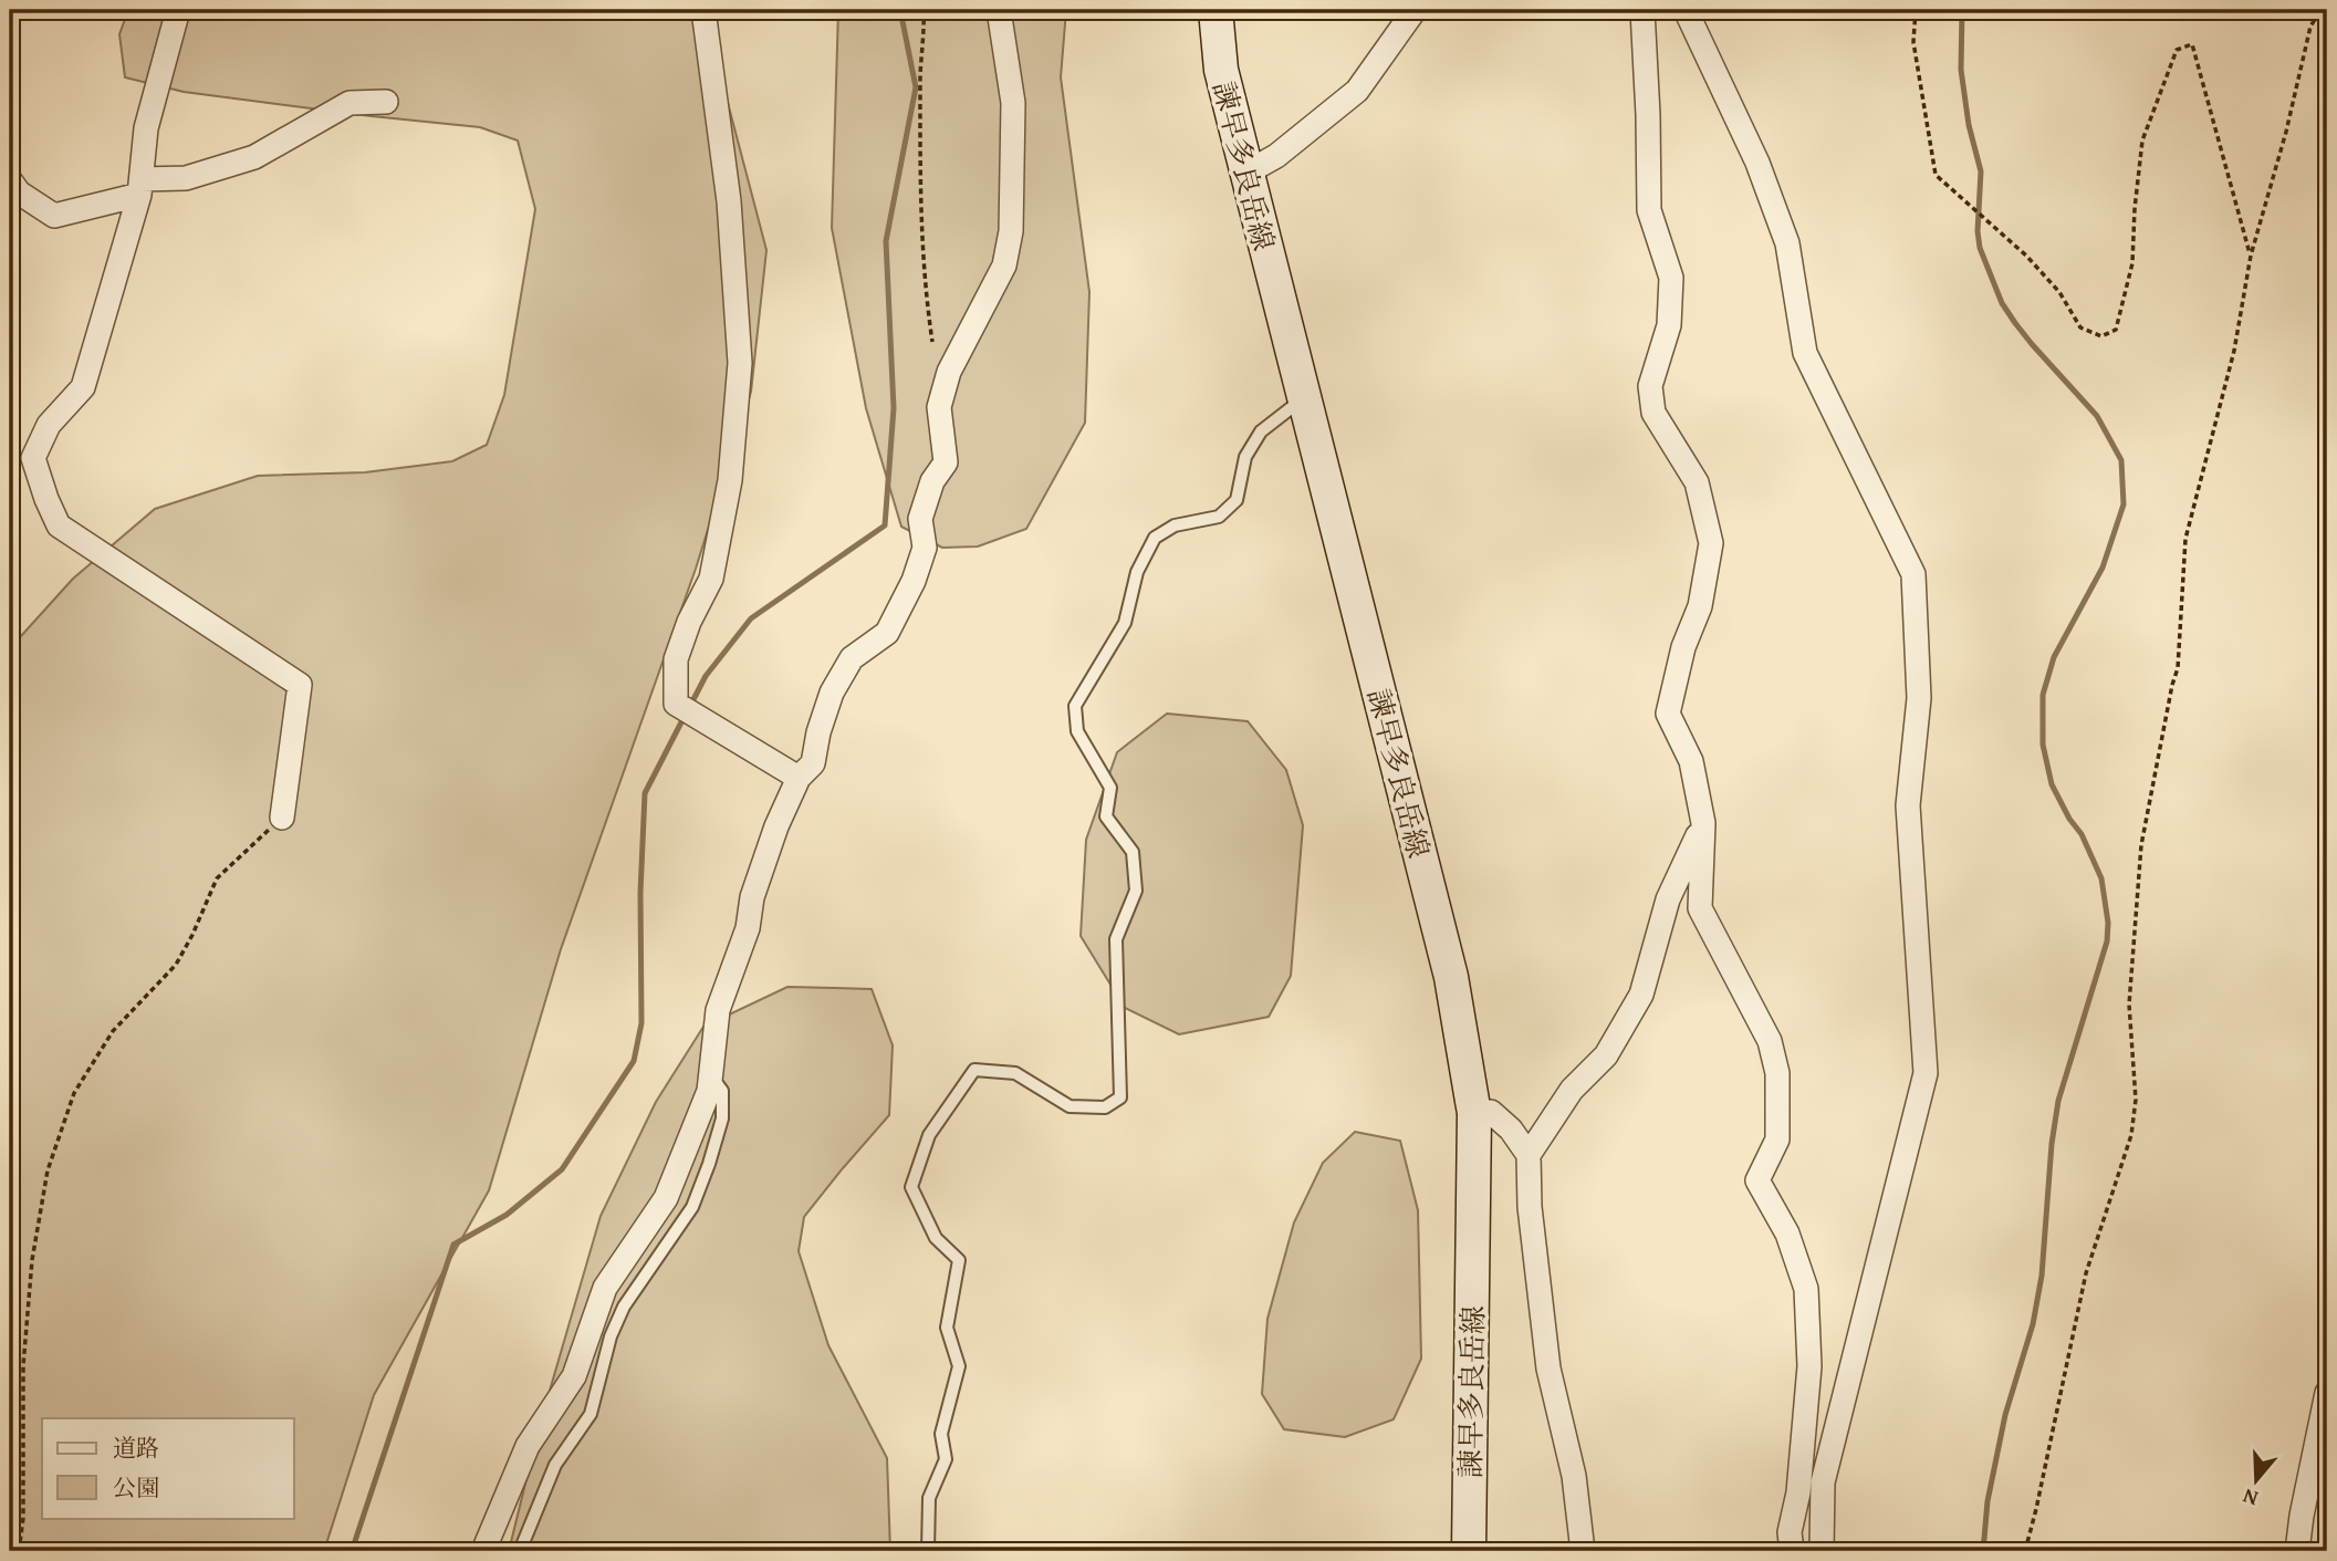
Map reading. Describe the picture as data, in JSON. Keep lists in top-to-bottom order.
{
  "streets": {
    "main road": ["諫早多良岳線"]
  },
  "legend": ["道路", "公園"],
  "north": "bottom"
}
